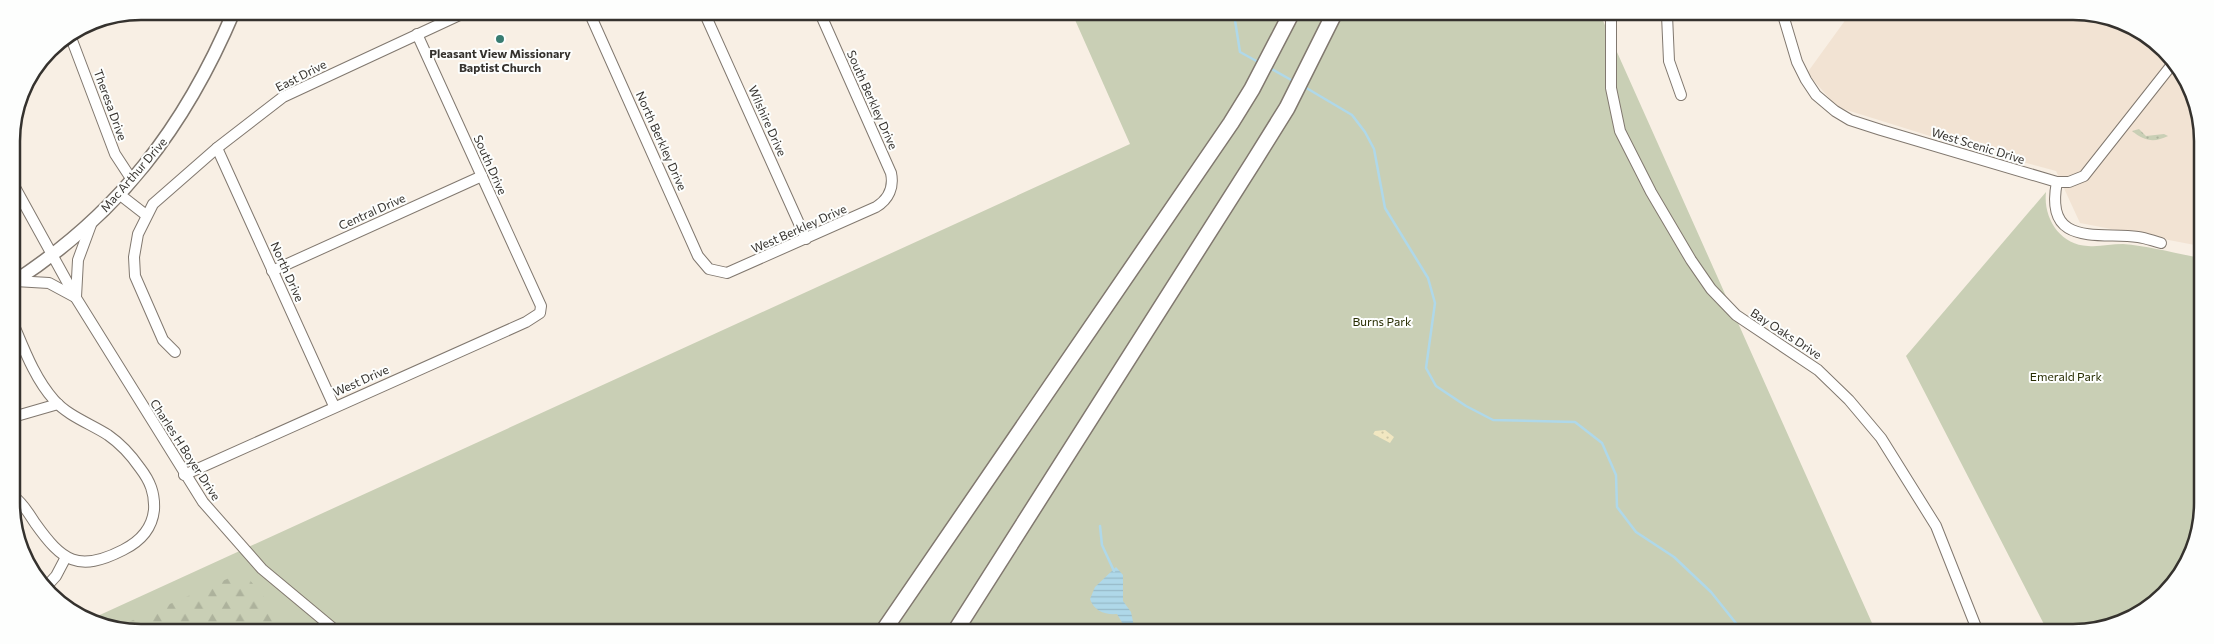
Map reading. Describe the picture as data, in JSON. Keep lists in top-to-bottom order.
{
  "streets": {
    "main road": ["Mac Arthur Drive"],
    "street": [
      "East Drive",
      "South Berkley Drive",
      "Theresa Drive",
      "Wilshire Drive",
      "North Berkley Drive",
      "West Scenic Drive",
      "South Drive",
      "Central Drive",
      "West Berkley Drive",
      "North Drive",
      "Bay Oaks Drive",
      "West Drive",
      "Charles H Boyer Drive"
    ]
  },
  "crossings": [
    ["East Drive", "South Drive"],
    ["East Drive", "North Drive"],
    ["South Berkley Drive", "West Berkley Drive"],
    ["Theresa Drive", "Mac Arthur Drive"],
    ["Wilshire Drive", "West Berkley Drive"],
    ["North Berkley Drive", "West Berkley Drive"],
    ["South Drive", "Central Drive"],
    ["South Drive", "West Drive"],
    ["Mac Arthur Drive", "Charles H Boyer Drive"],
    ["Central Drive", "North Drive"],
    ["North Drive", "West Drive"],
    ["West Drive", "Charles H Boyer Drive"]
  ],
  "parks": ["Burns Park", "Emerald Park"],
  "places": ["Pleasant View Missionary Baptist Church"]
}
